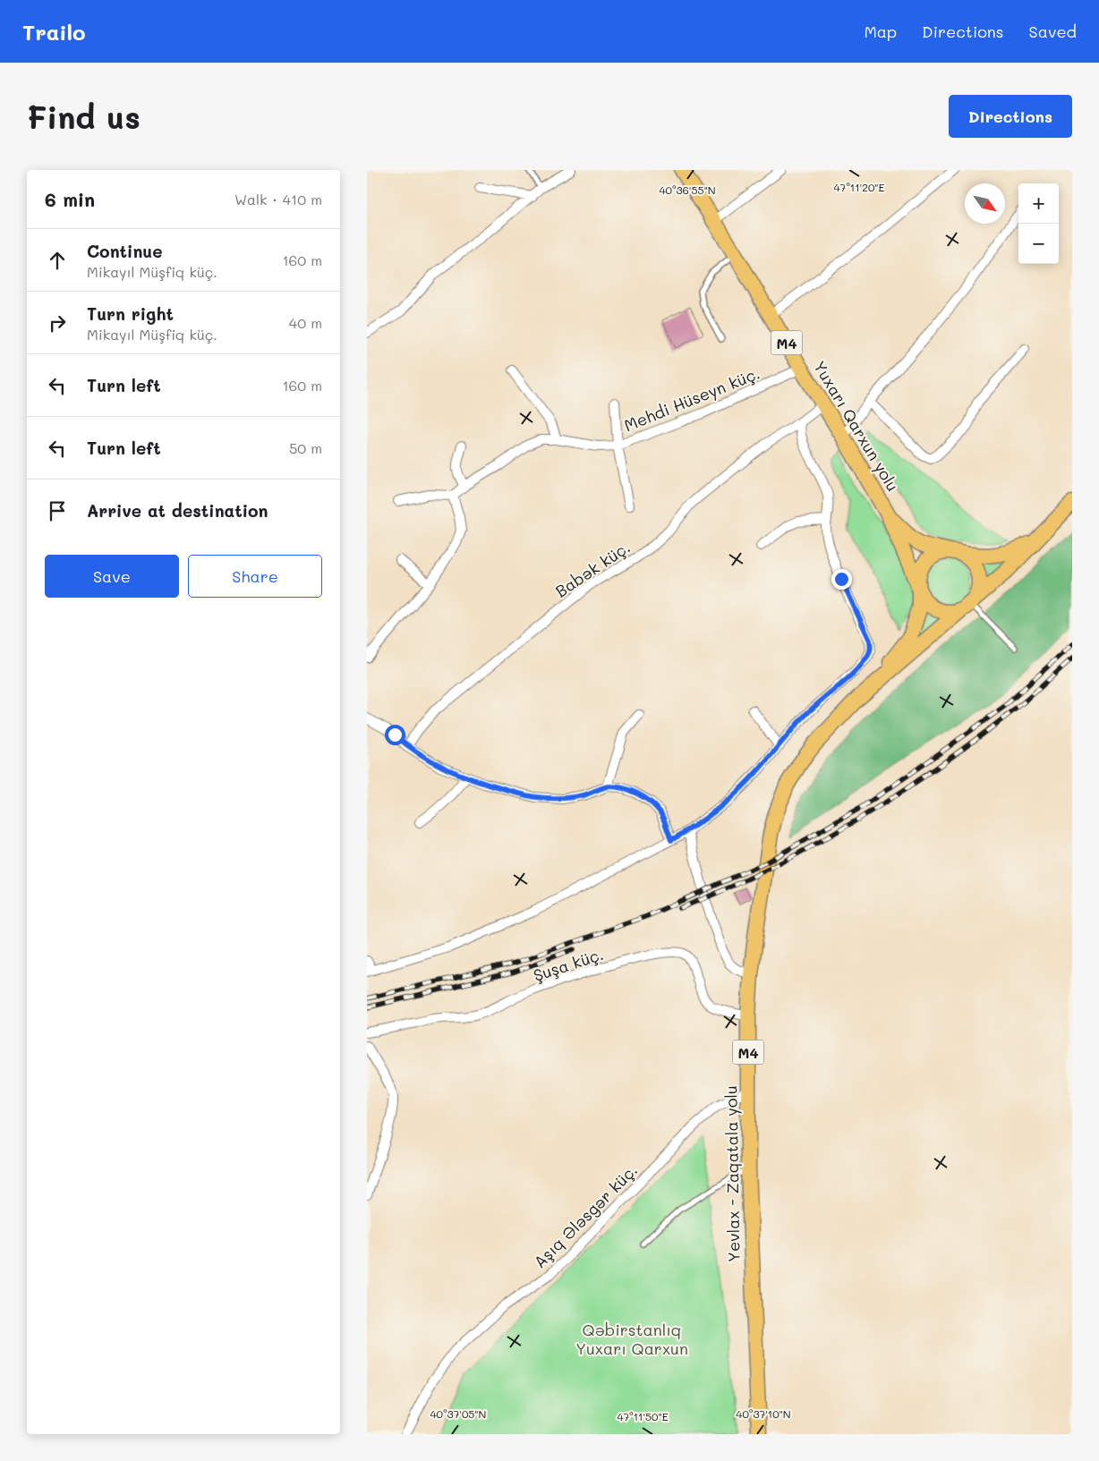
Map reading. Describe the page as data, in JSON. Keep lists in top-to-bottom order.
{
  "streets": {
    "highway": ["M4", "Yuxarı Qarxun yolu", "Yevlax - Zaqatala yolu"],
    "street": [
      "Mehdi Hüseyn küç.",
      "Babək küç.",
      "Şuşa küç.",
      "Aşıq Ələsgər küç."
    ]
  },
  "crossings": [
    ["Mehdi Hüseyn küç.", "Yuxarı Qarxun yolu"],
    ["Yuxarı Qarxun yolu", "Babək küç."],
    ["Şuşa küç.", "Yevlax - Zaqatala yolu"],
    ["Yevlax - Zaqatala yolu", "Aşıq Ələsgər küç."]
  ],
  "parks": ["Qəbirstanlıq Yuxarı Qarxun"],
  "north": "bottom right",
  "page": {
    "header": "Trailo",
    "nav": ["Map", "Directions", "Saved"],
    "buttons": [
      "Directions",
      ["Save", "Share"]
    ],
    "title": "Find us",
    "heading": ["6 min", "Walk · 410 m"],
    "map_buttons": ["+", "−"],
    "list": [
      ["Continue", "Mikayıl Müşfiq küç.", "160 m"],
      ["Turn right", "Mikayıl Müşfiq küç.", "40 m"],
      ["Turn left", "160 m"],
      ["Turn left", "50 m"],
      "Arrive at destination"
    ]
  },
  "coordinates": [
    "47°11'20\"E",
    "40°36'55\"N",
    "40°37'05\"N",
    "40°37'10\"N",
    "47°11'50\"E"
  ]
}
